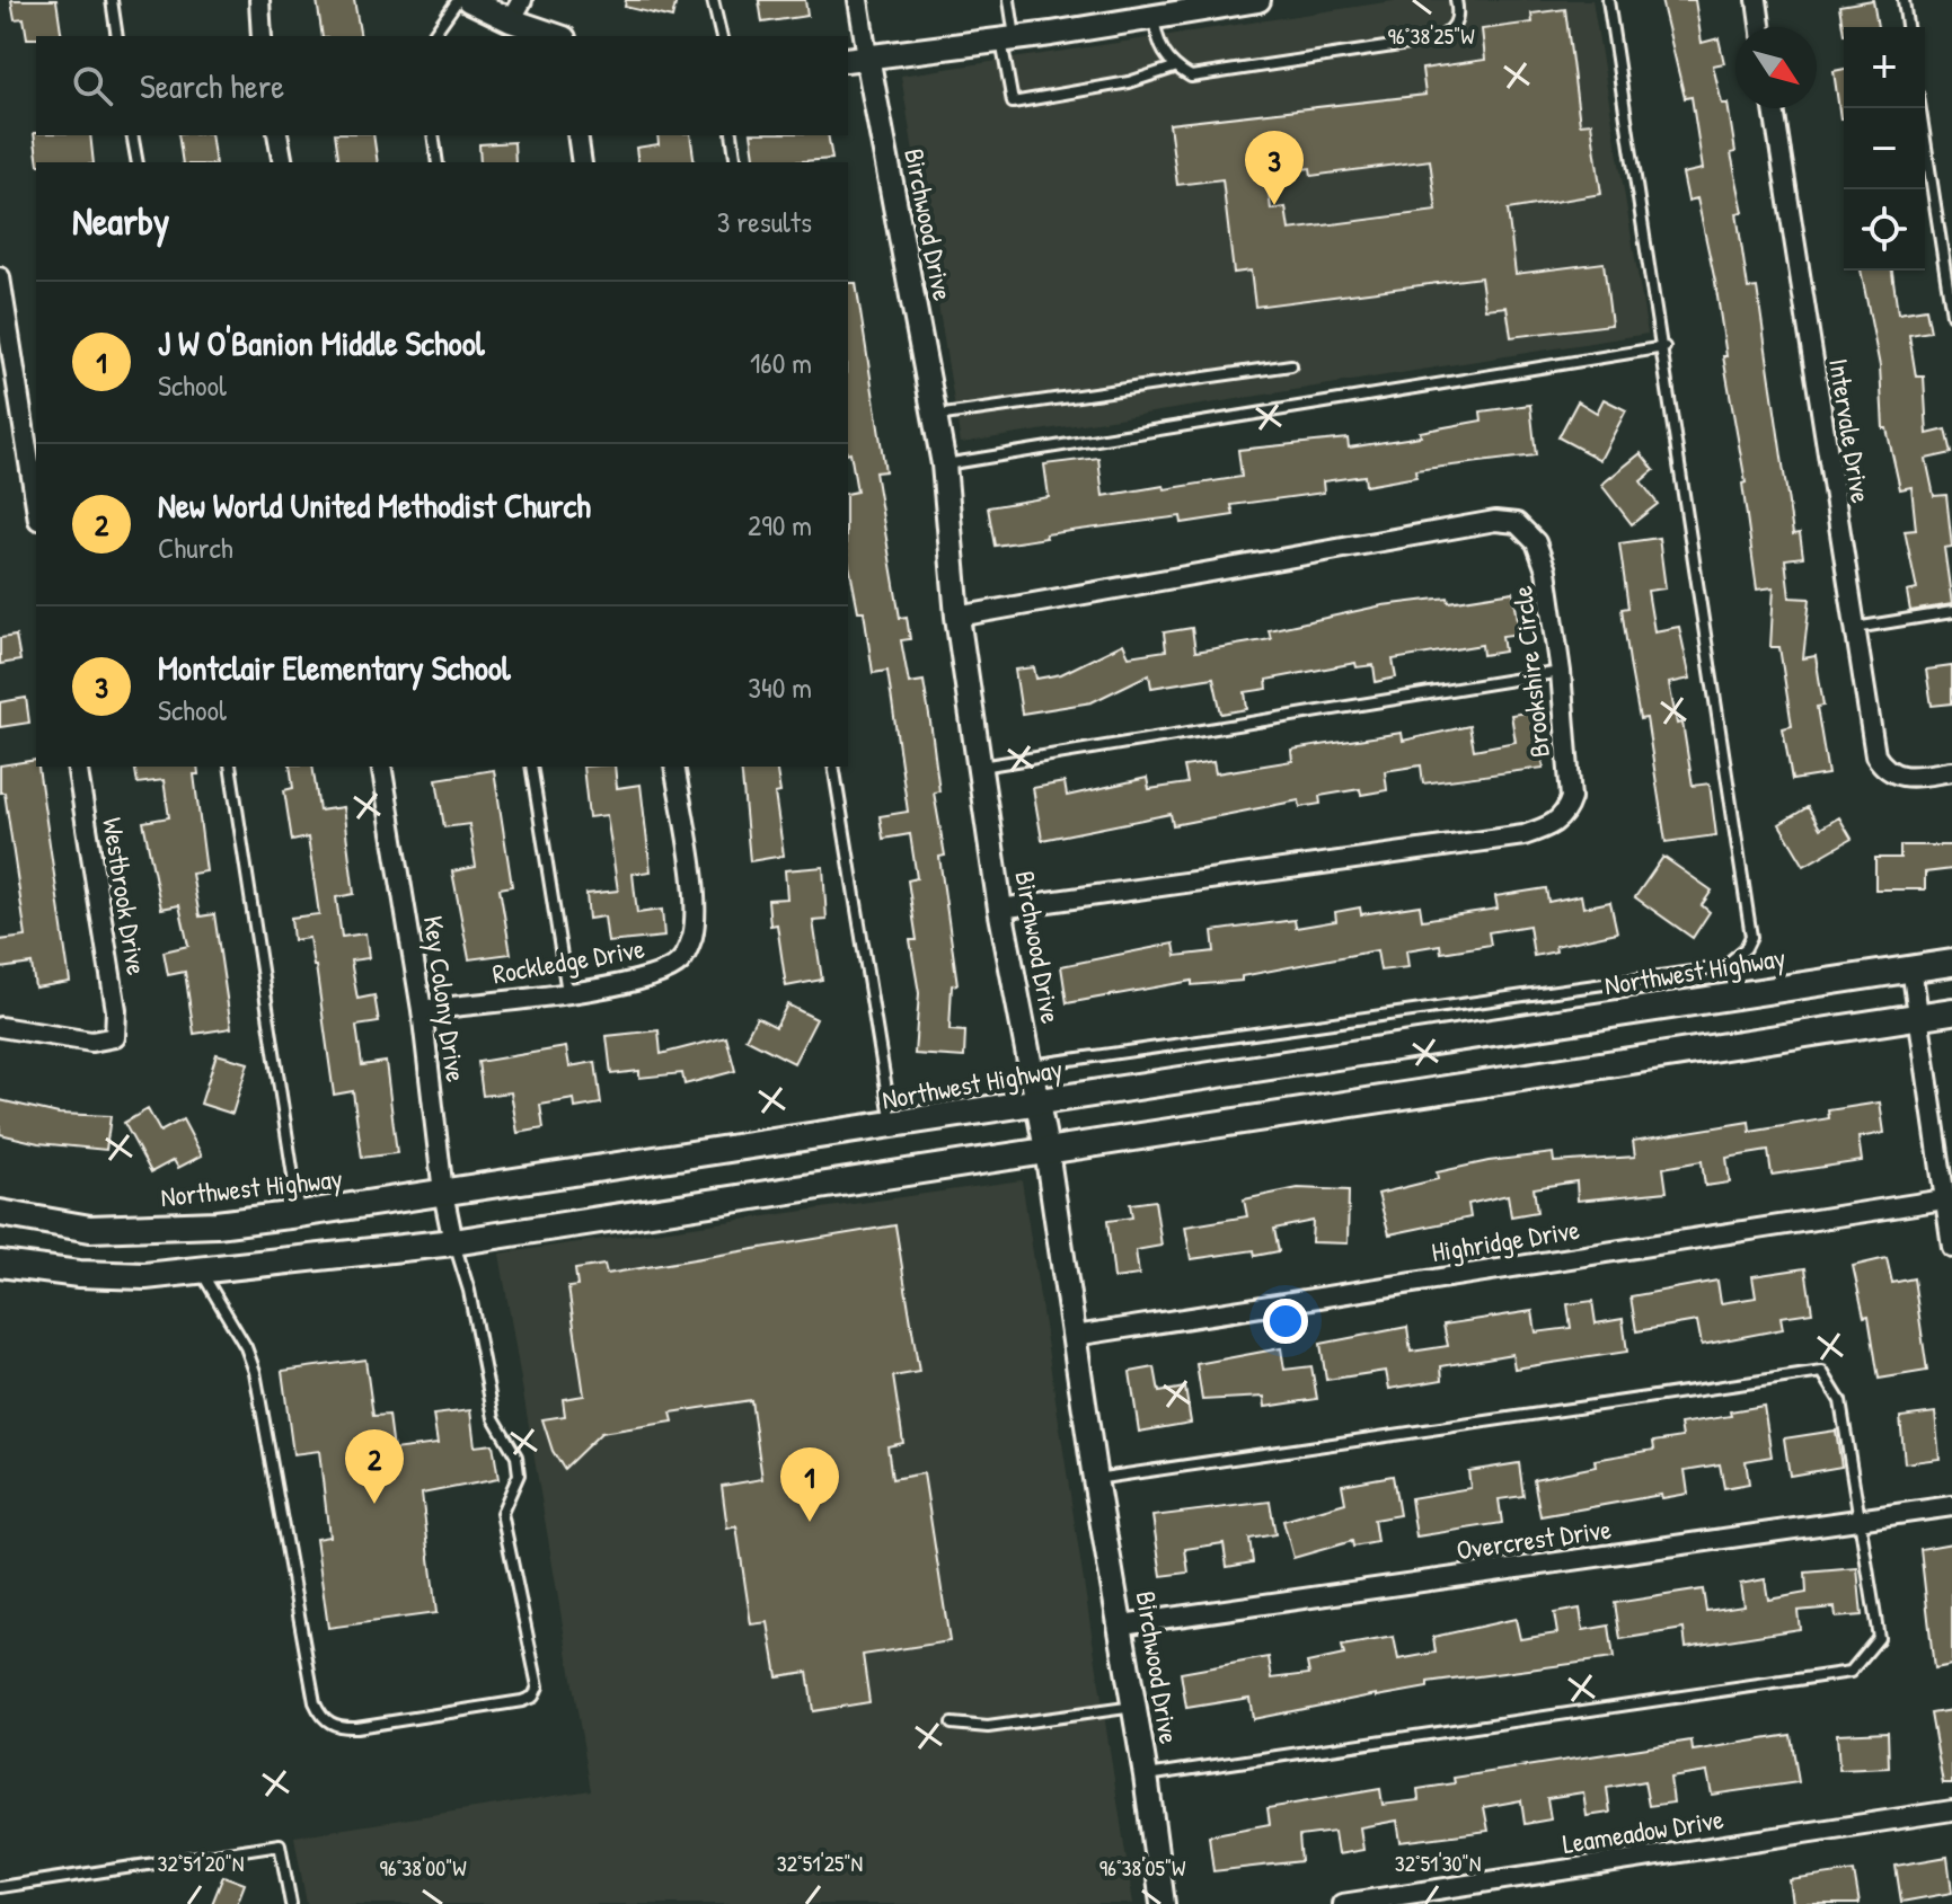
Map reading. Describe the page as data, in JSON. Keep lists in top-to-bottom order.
{
  "streets": {
    "main road": ["Northwest Highway"],
    "street": [
      "Birchwood Drive",
      "Intervale Drive",
      "Brookshire Circle",
      "Westbrook Drive",
      "Rockledge Drive",
      "Key Colony Drive",
      "Highridge Drive",
      "Overcrest Drive",
      "Leameadow Drive"
    ]
  },
  "crossings": [
    ["Birchwood Drive", "Brookshire Circle"],
    ["Birchwood Drive", "Northwest Highway"],
    ["Birchwood Drive", "Highridge Drive"],
    ["Birchwood Drive", "Overcrest Drive"],
    ["Rockledge Drive", "Key Colony Drive"],
    ["Northwest Highway", "Key Colony Drive"]
  ],
  "north": "bottom right",
  "page": {
    "map_buttons": ["+", "−"],
    "search": "Search here",
    "pins": ["3", "2", "1"],
    "heading": ["Nearby", "3 results"],
    "list": [
      {
        "mark": "1",
        "name": "J W O'Banion Middle School",
        "note": "School",
        "value": "160 m"
      },
      {
        "mark": "2",
        "name": "New World United Methodist Church",
        "note": "Church",
        "value": "290 m"
      },
      {
        "mark": "3",
        "name": "Montclair Elementary School",
        "note": "School",
        "value": "340 m"
      }
    ]
  },
  "coordinates": [
    "96°38'25\"W",
    "32°51'20\"N",
    "32°51'25\"N",
    "32°51'30\"N",
    "96°38'00\"W",
    "96°38'05\"W"
  ]
}
